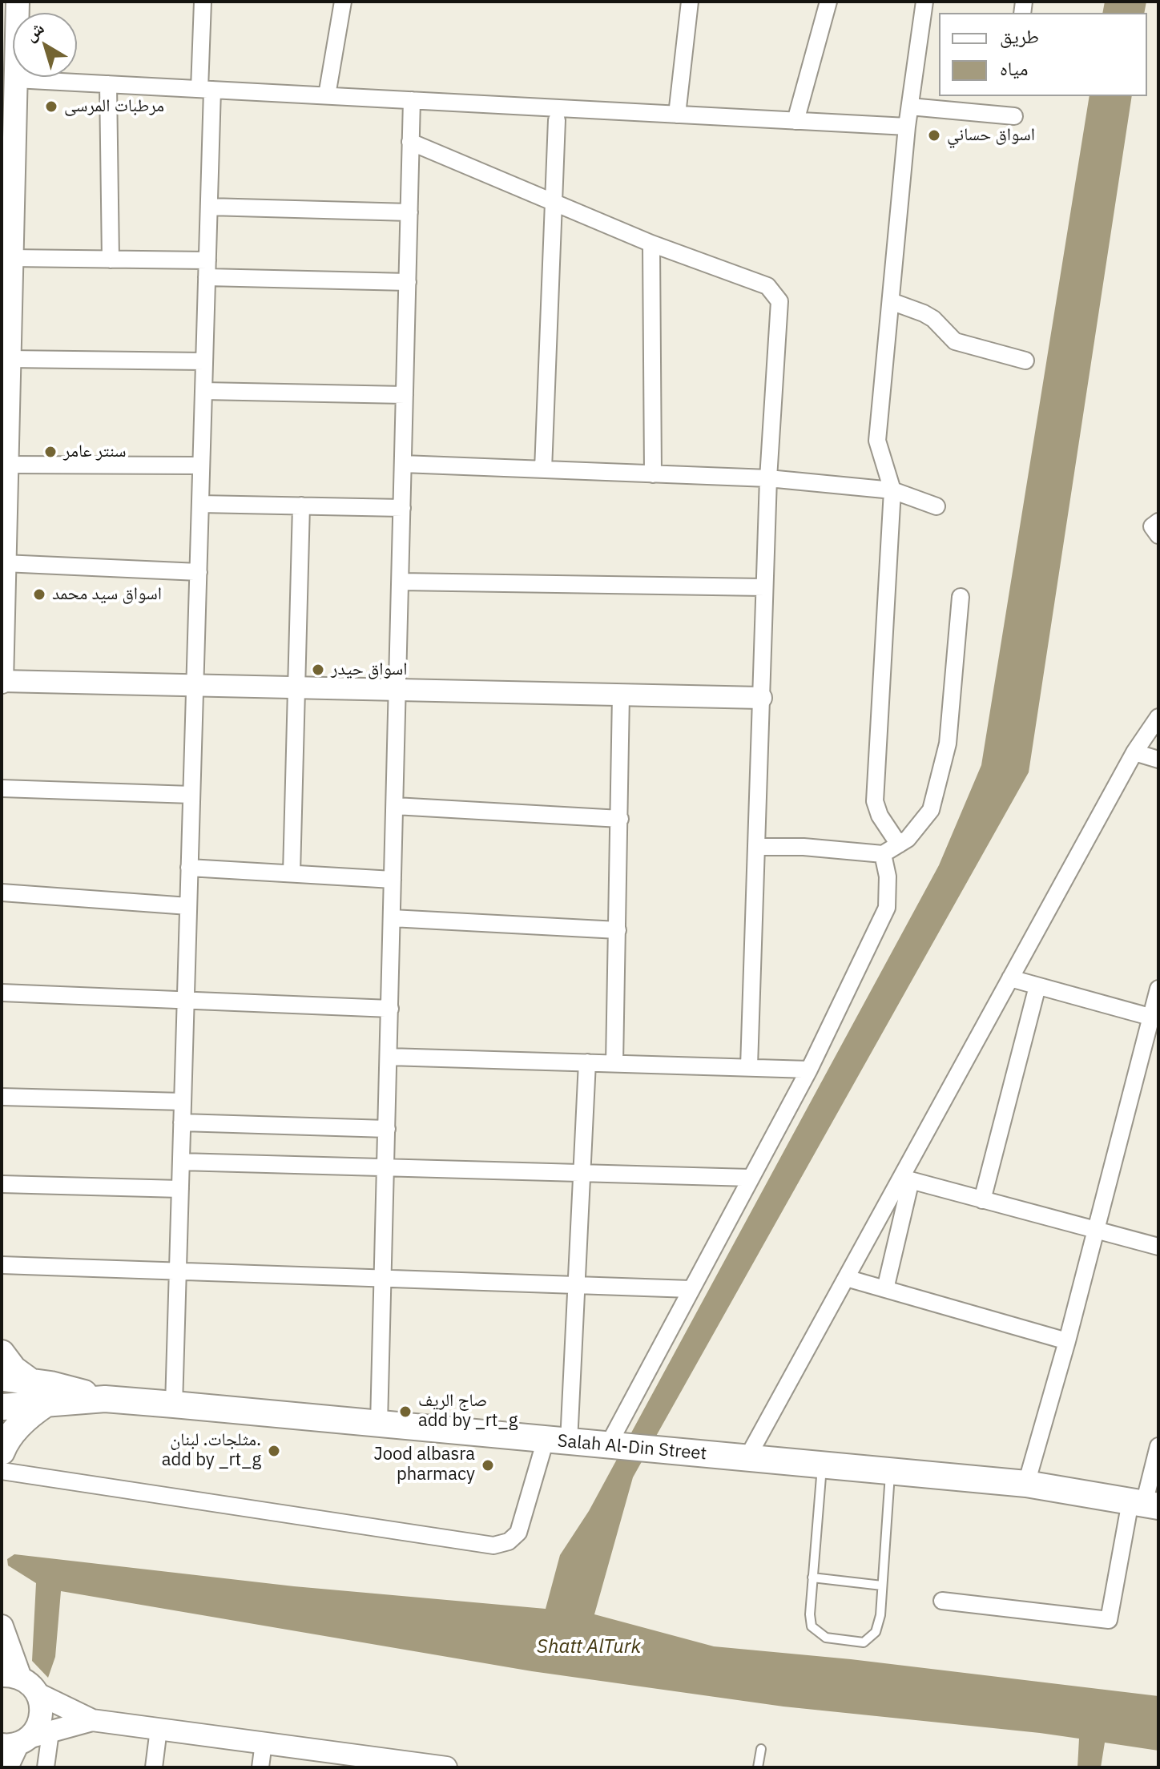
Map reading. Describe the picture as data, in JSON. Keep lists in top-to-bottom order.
{
  "streets": {
    "main road": ["Salah Al-Din Street"]
  },
  "water": ["Shatt AlTurk"],
  "places": [
    "مرطبات المرسى",
    "اسواق حساني",
    "سنتر عامر",
    "اسواق سيد محمد",
    "اسواق حيدر",
    "صاج الريف add by _rt_g",
    "مثلجات. لبنان. add by _rt_g",
    "Jood albasra pharmacy"
  ],
  "legend": ["طريق", "مياه"],
  "north": "top left"
}
